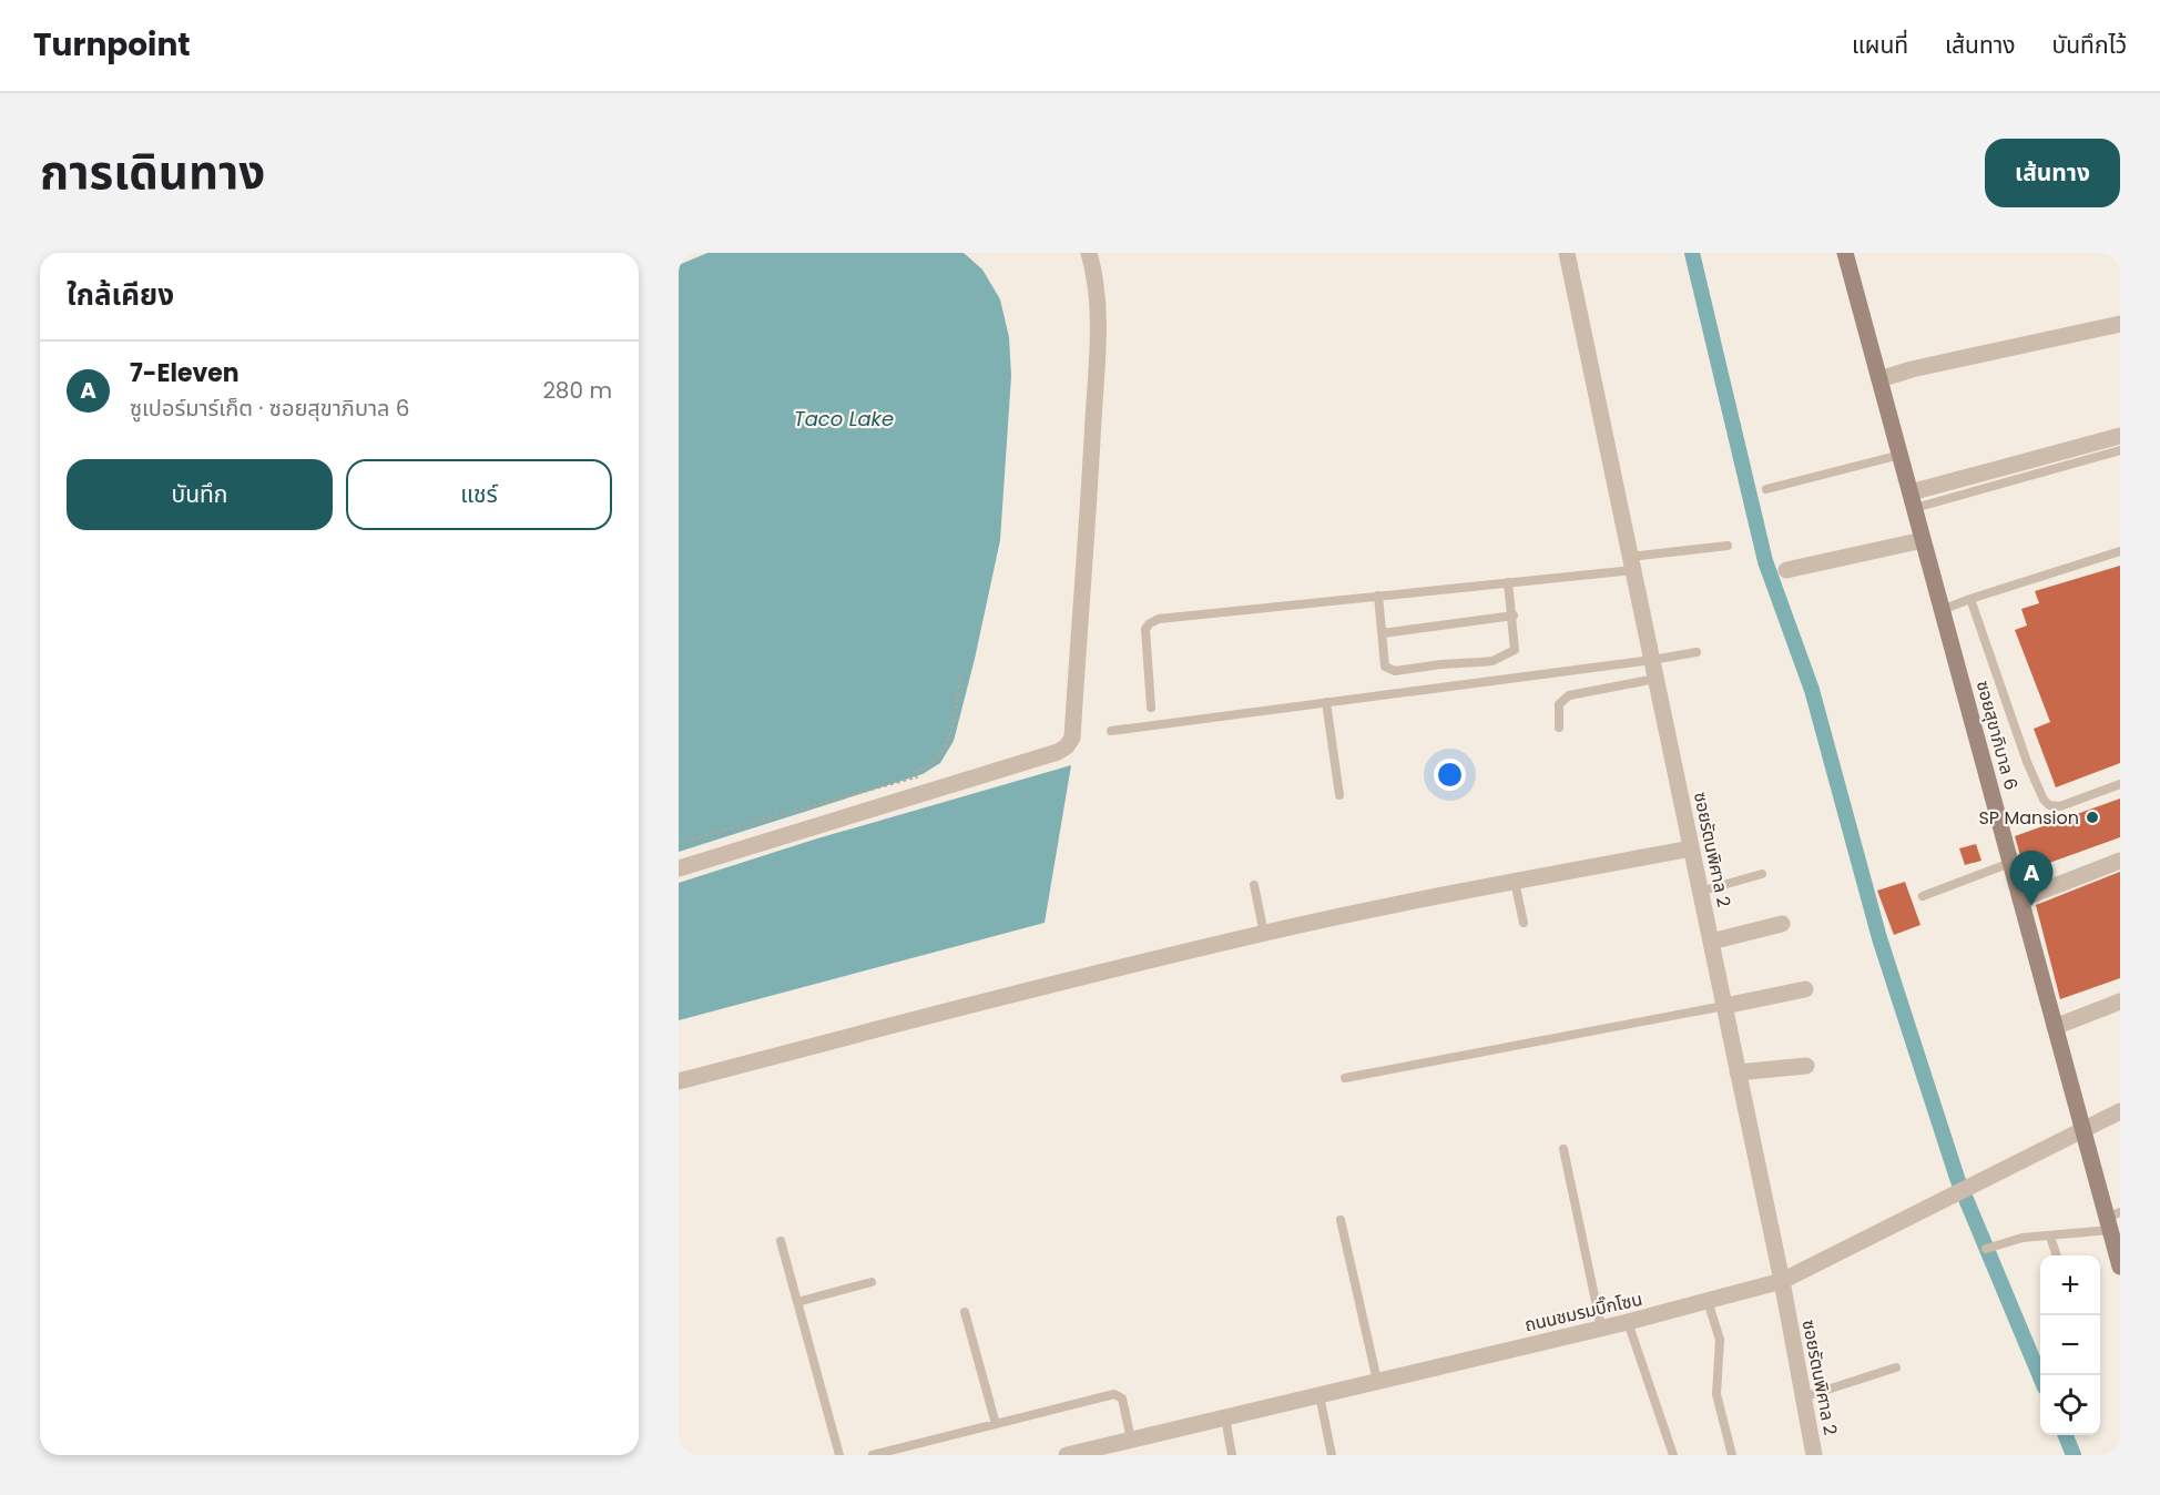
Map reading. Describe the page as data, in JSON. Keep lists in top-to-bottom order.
{
  "streets": {
    "street": ["ซอยสุขาภิบาล 6", "ซอยรัตนพิศาล 2", "ถนนชมรมบิ๊กโซน"]
  },
  "crossings": [
    ["ซอยสุขาภิบาล 6", "ถนนชมรมบิ๊กโซน"],
    ["ซอยรัตนพิศาล 2", "ถนนชมรมบิ๊กโซน"]
  ],
  "water": ["Taco Lake"],
  "places": ["SP Mansion"],
  "page": {
    "header": "Turnpoint",
    "nav": ["แผนที่", "เส้นทาง", "บันทึกไว้"],
    "title": "การเดินทาง",
    "buttons": [
      "เส้นทาง",
      ["บันทึก", "แชร์"]
    ],
    "heading": "ใกล้เคียง",
    "list": [
      {
        "mark": "A",
        "name": "7-Eleven",
        "note": "ซูเปอร์มาร์เก็ต · ซอยสุขาภิบาล 6",
        "value": "280 m"
      }
    ],
    "pins": "A",
    "map_buttons": ["+", "−"]
  }
}
